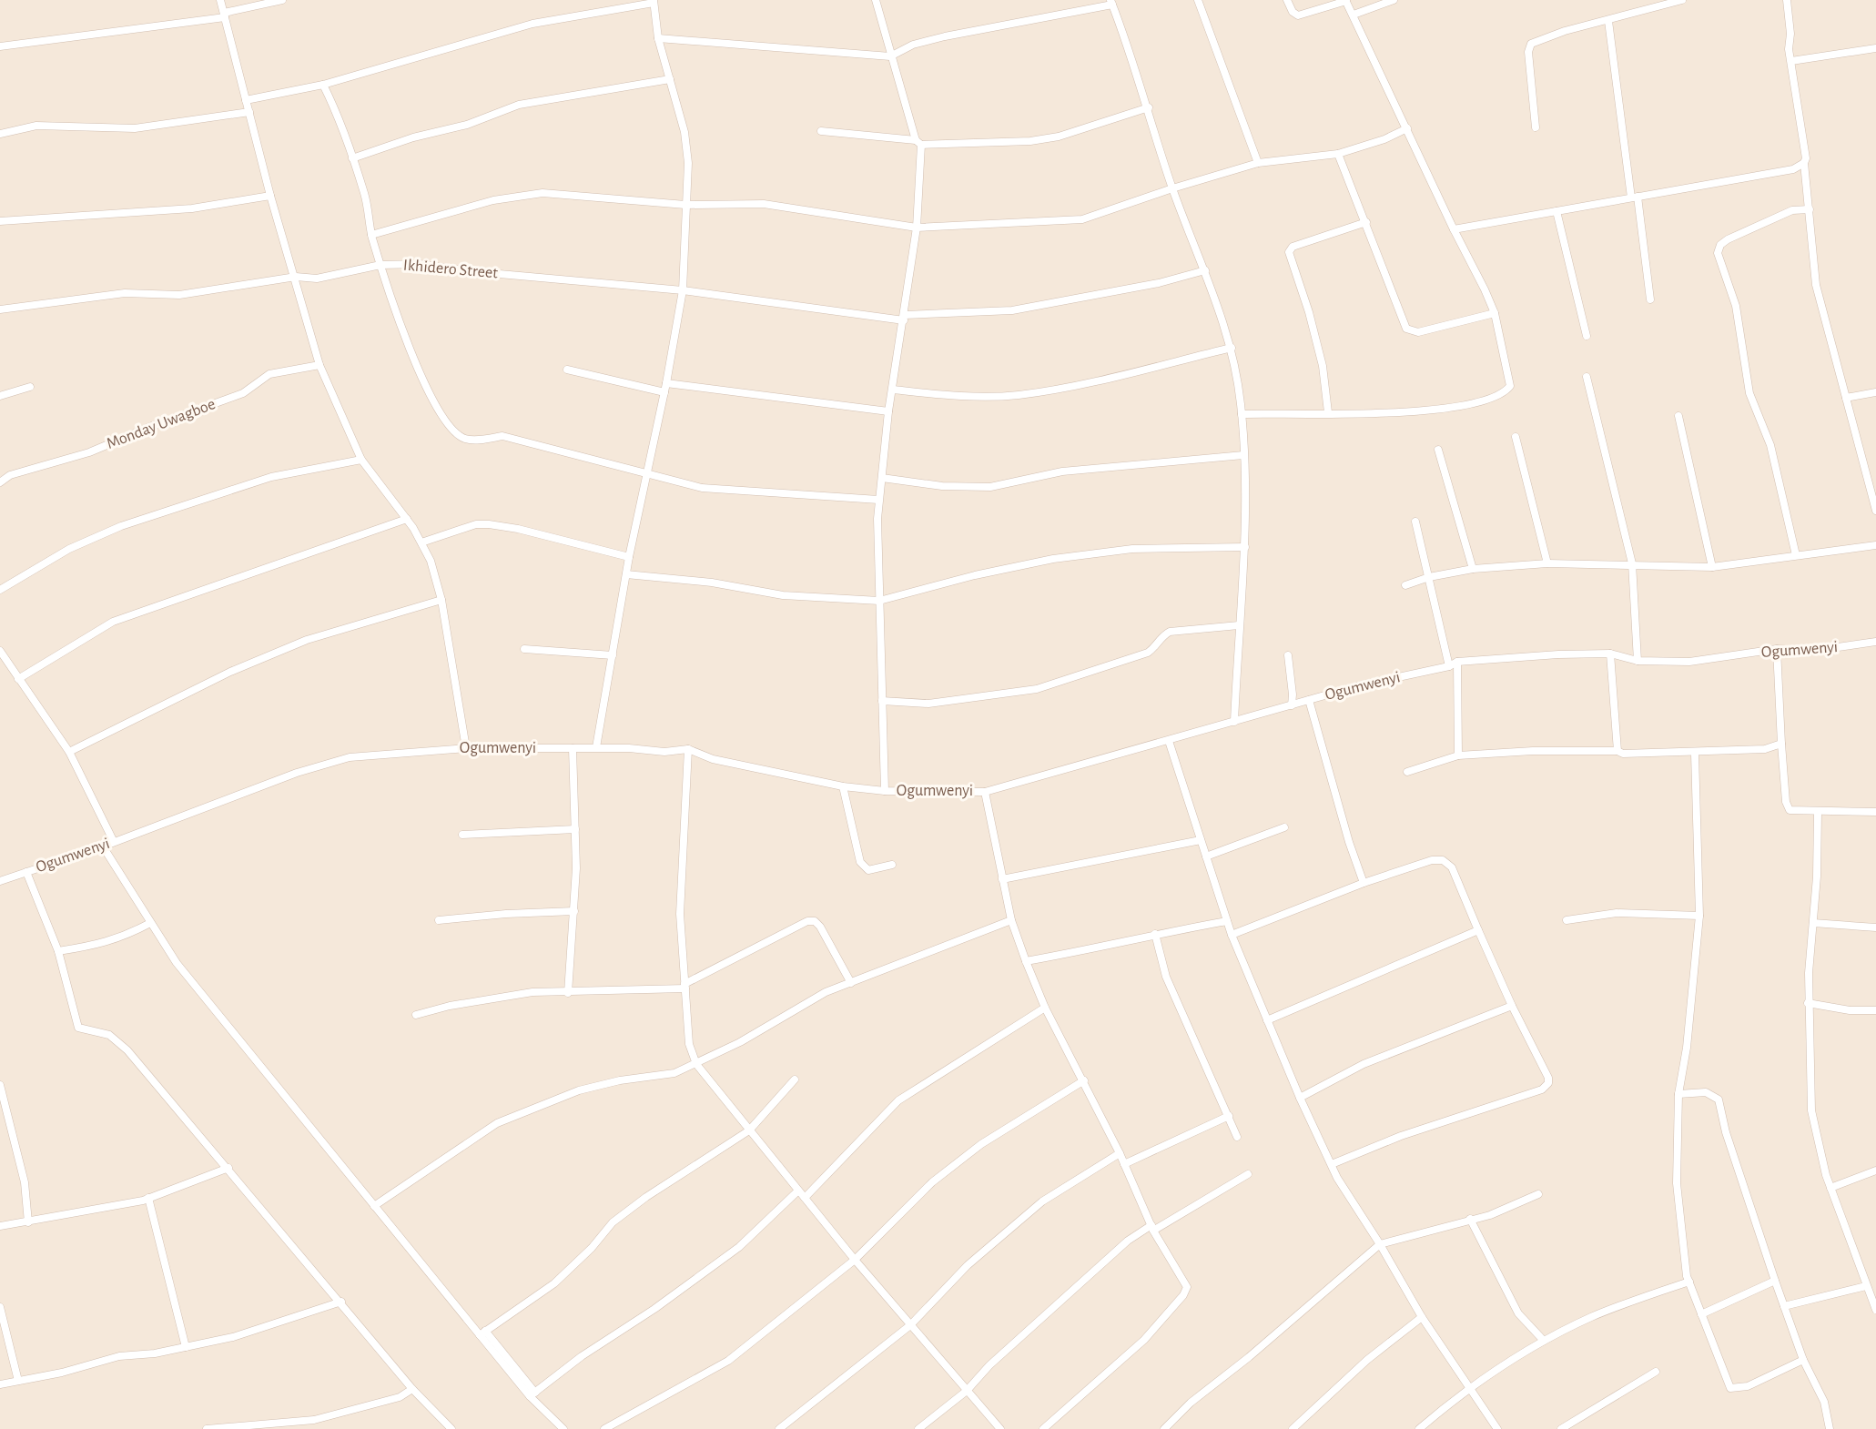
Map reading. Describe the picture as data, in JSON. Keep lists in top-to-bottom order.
{
  "streets": {
    "street": ["Ikhidero Street", "Monday Uwagboe", "Ogumwenyi"]
  }
}
